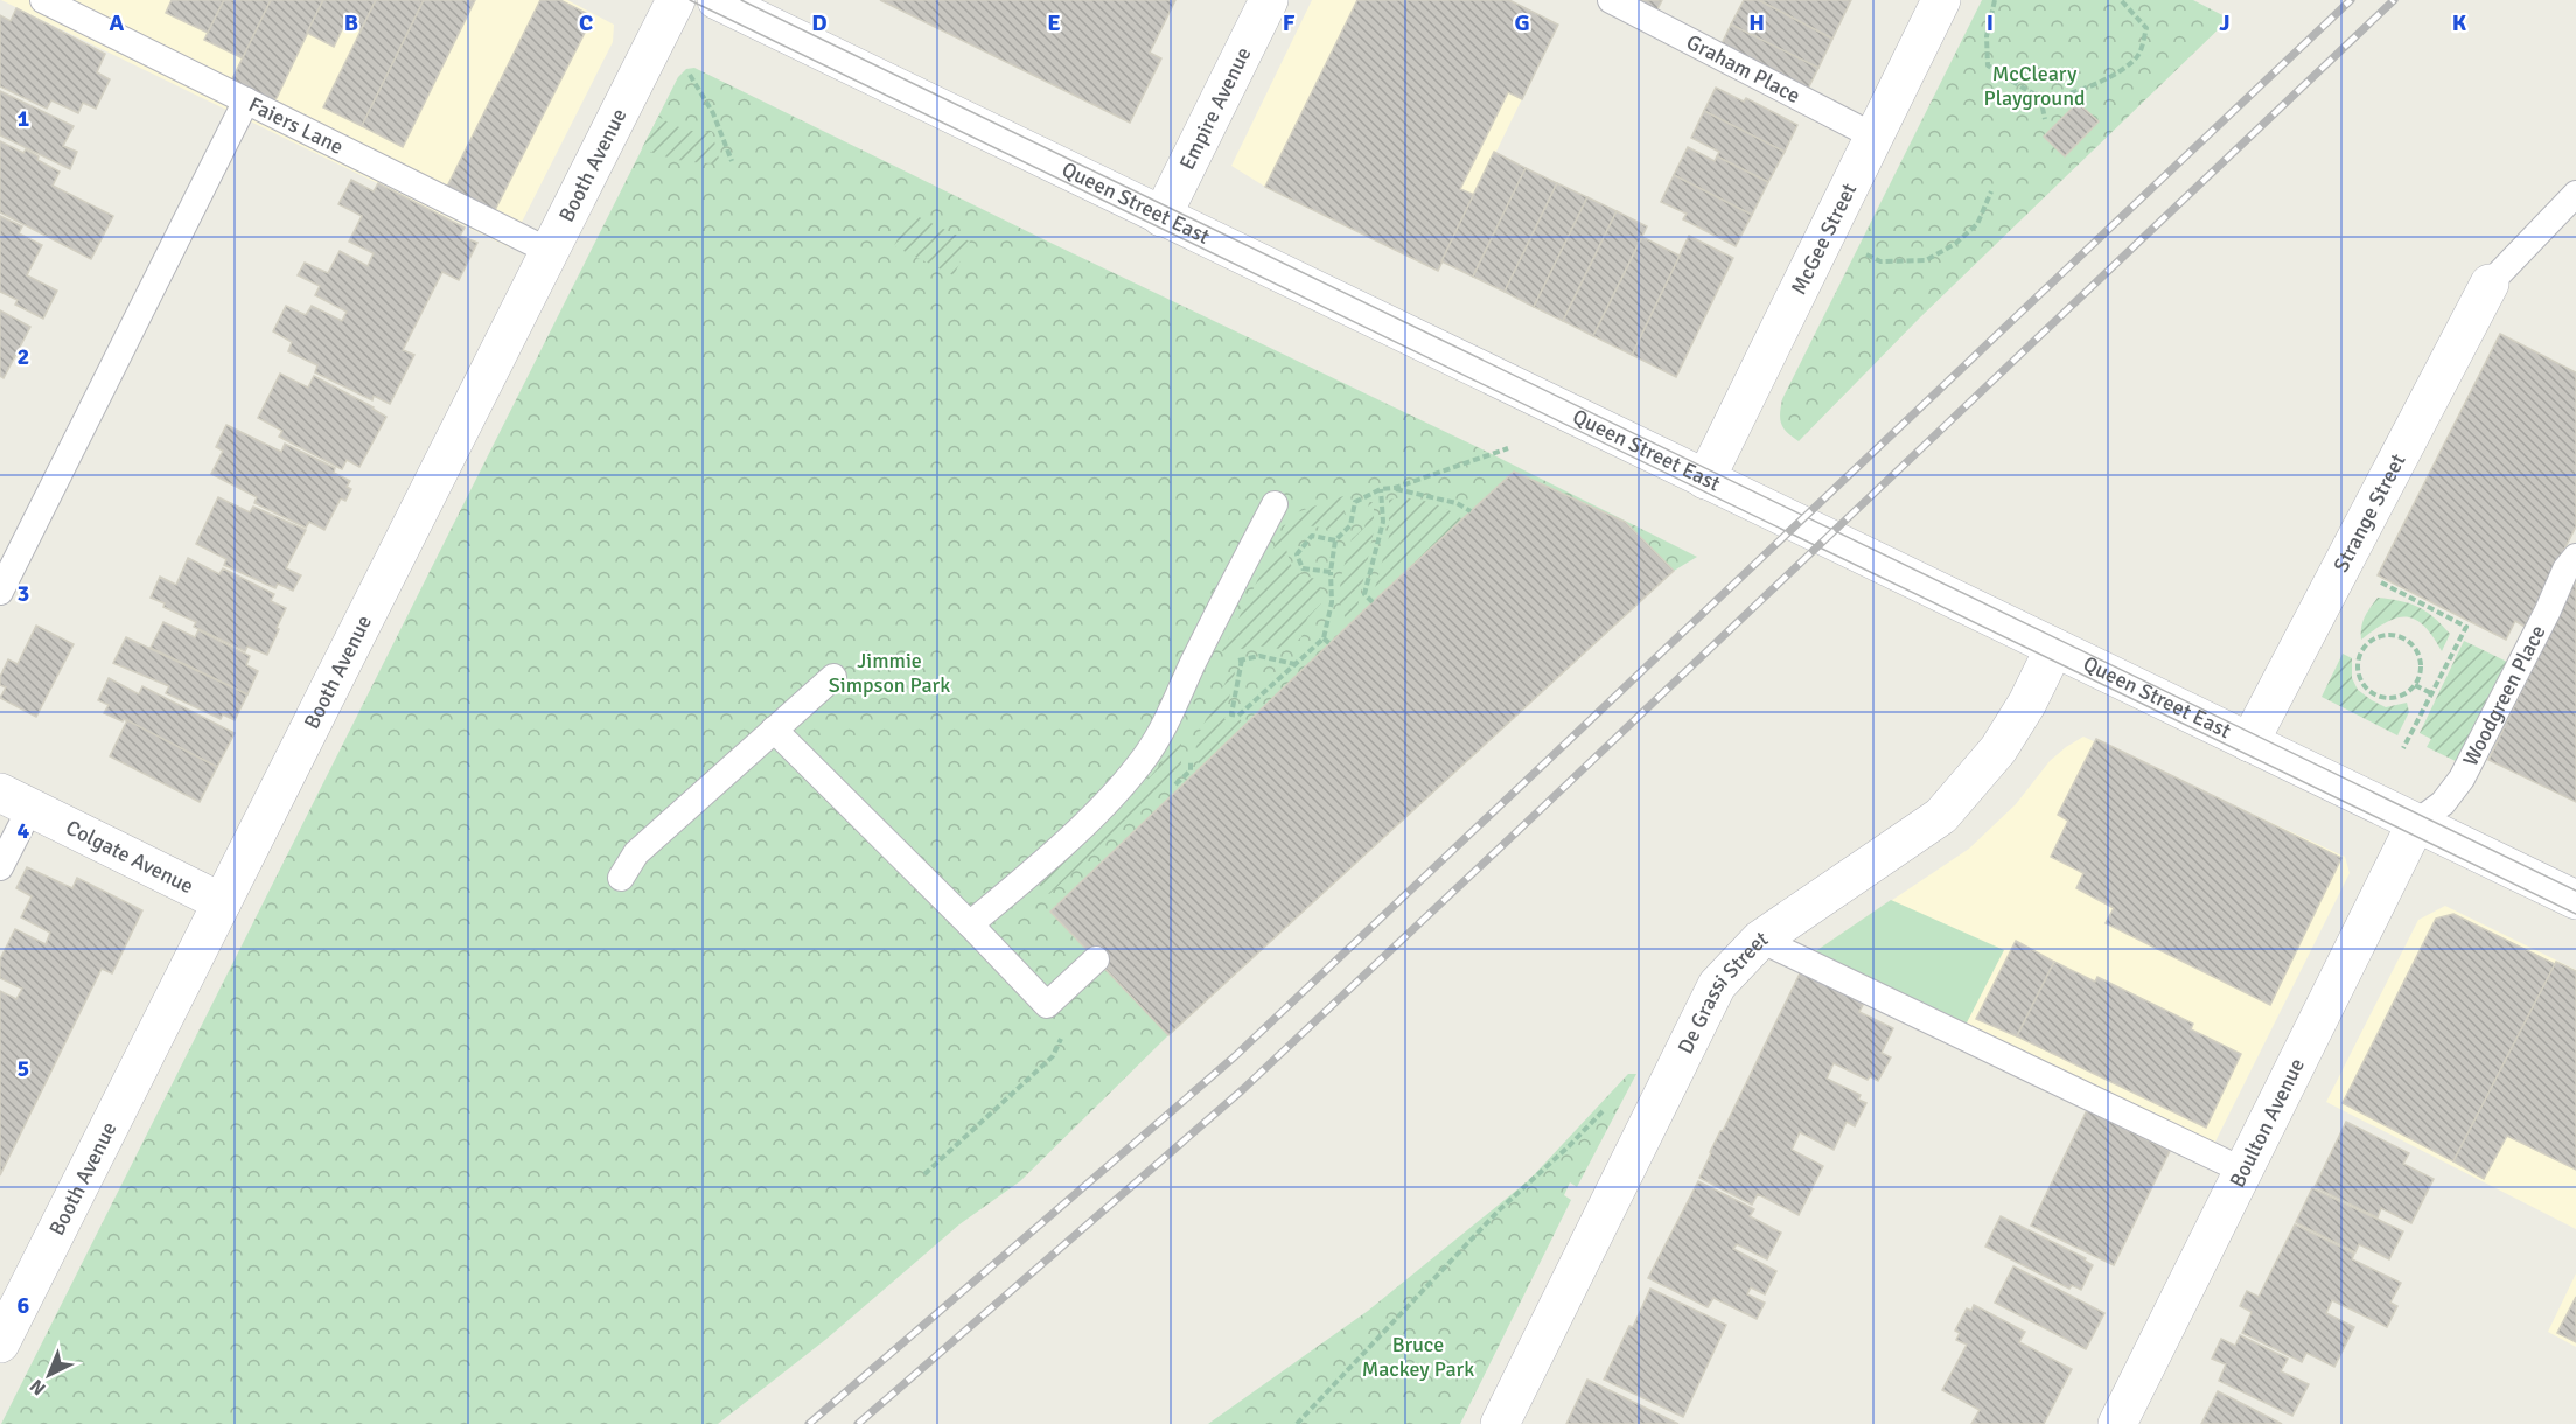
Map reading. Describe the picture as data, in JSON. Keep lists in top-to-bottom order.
{
  "streets": {
    "street": [
      "Empire Avenue",
      "Booth Avenue",
      "Queen Street East",
      "McGee Street",
      "Strange Street",
      "Colgate Avenue",
      "De Grassi Street",
      "Boulton Avenue"
    ],
    "lane": ["Graham Place", "Faiers Lane", "Woodgreen Place"]
  },
  "crossings": [
    ["Graham Place", "McGee Street"],
    ["Empire Avenue", "Queen Street East"],
    ["Faiers Lane", "Booth Avenue"],
    ["Booth Avenue", "Colgate Avenue"],
    ["Queen Street East", "McGee Street"],
    ["Queen Street East", "Strange Street"],
    ["Queen Street East", "Woodgreen Place"],
    ["Queen Street East", "De Grassi Street"],
    ["Queen Street East", "Boulton Avenue"],
    ["Woodgreen Place", "Boulton Avenue"]
  ],
  "parks": ["McCleary Playground", "Jimmie Simpson Park", "Bruce Mackey Park"],
  "north": "bottom left",
  "grid": {
    "columns": [
      "A",
      "B",
      "C",
      "D",
      "E",
      "F",
      "G",
      "H",
      "I",
      "J",
      "K"
    ],
    "rows": [
      "1",
      "2",
      "3",
      "4",
      "5",
      "6"
    ]
  }
}
